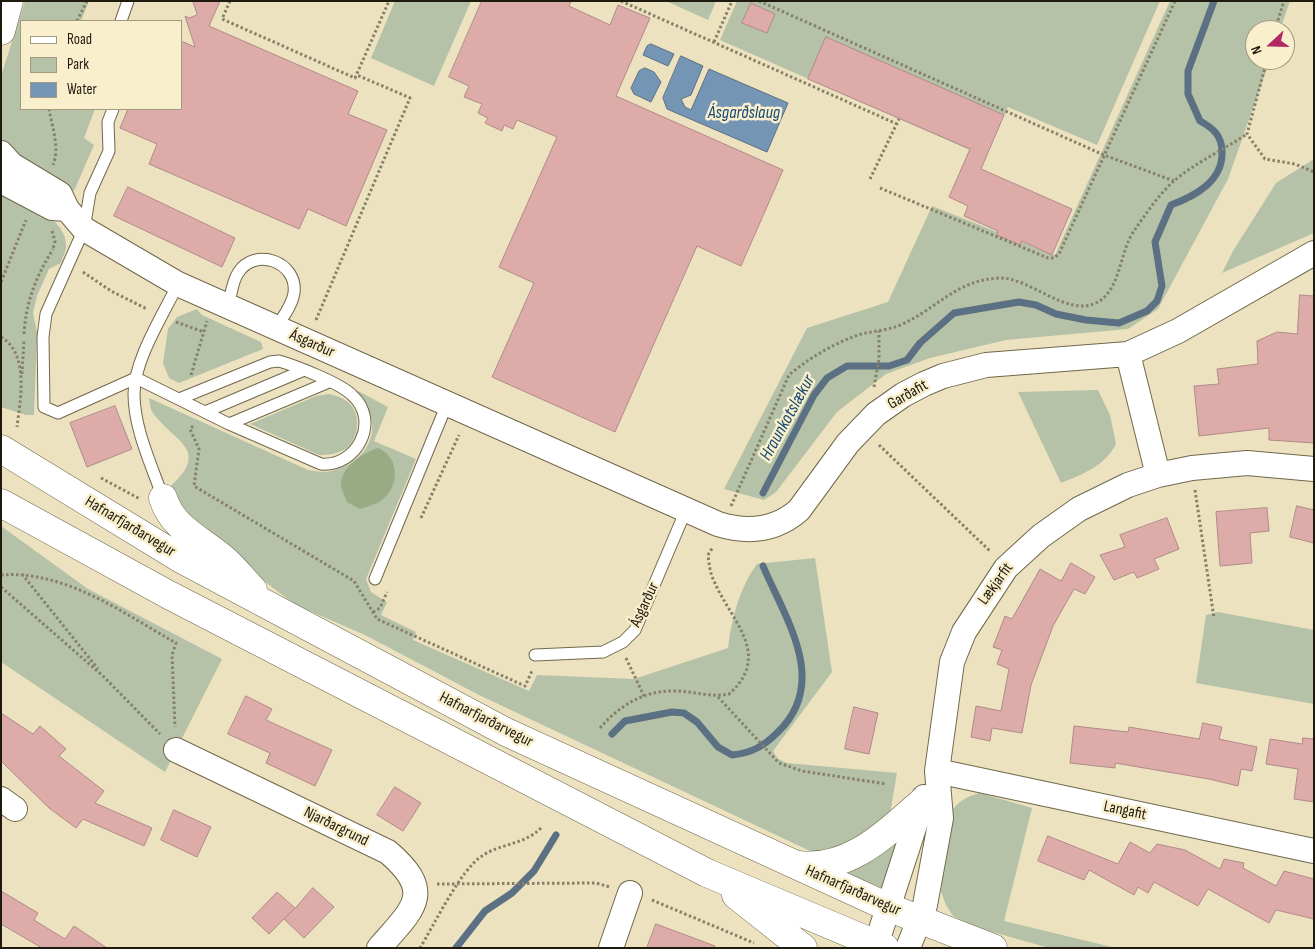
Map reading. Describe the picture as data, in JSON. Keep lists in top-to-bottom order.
{
  "streets": {
    "main road": ["Hafnarfjarðarvegur"],
    "street": [
      "Ásgarður",
      "Garðafit",
      "Lækjarfit",
      "Langafit",
      "Njarðargrund"
    ]
  },
  "crossings": [
    ["Ásgarður", "Garðafit"],
    ["Hafnarfjarðarvegur", "Lækjarfit"],
    ["Lækjarfit", "Langafit"]
  ],
  "water": ["Ásgarðslaug", "Hraunkotslækur"],
  "legend": ["Road", "Park", "Water"],
  "north": "left"
}
